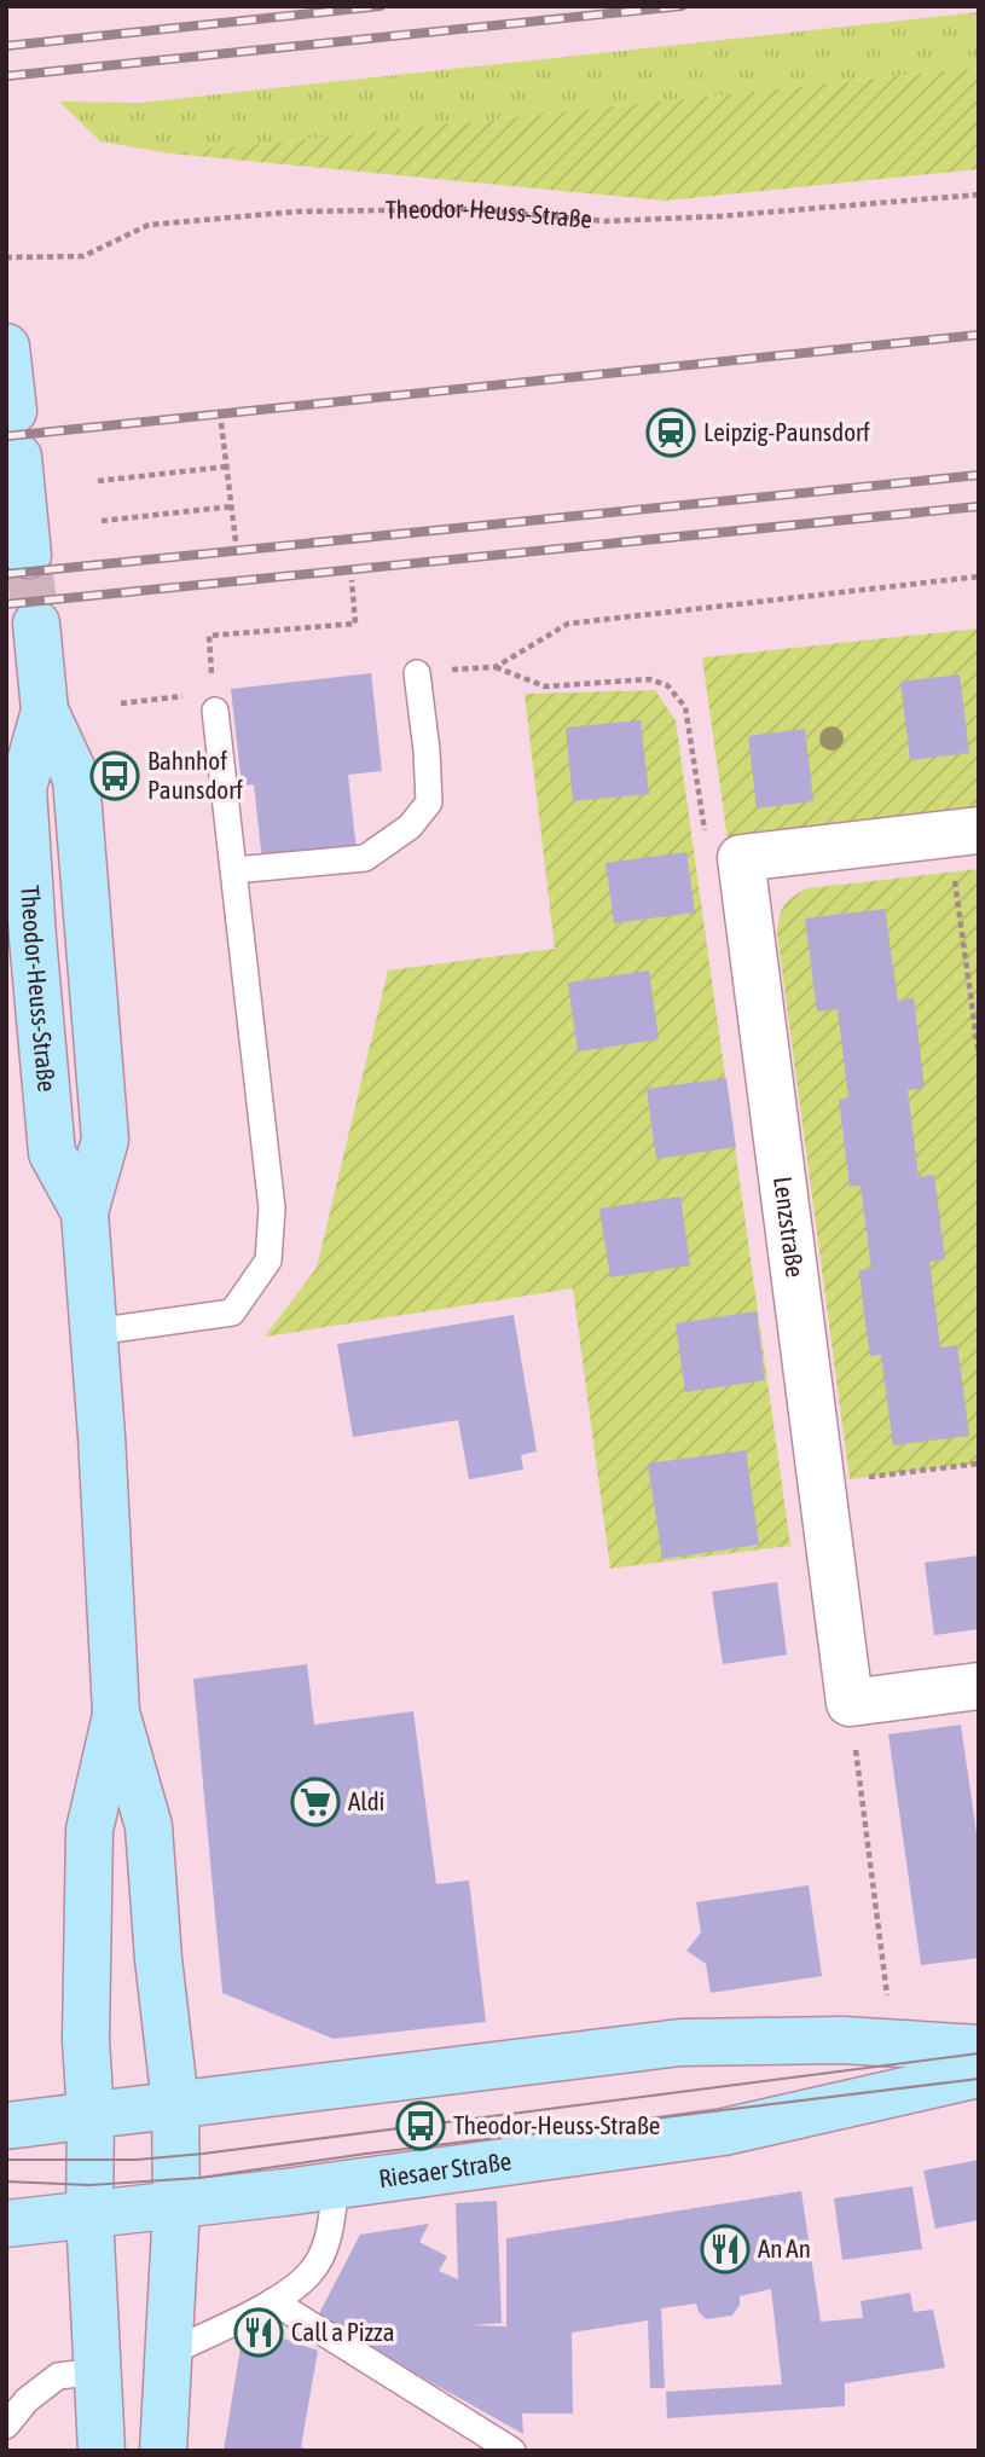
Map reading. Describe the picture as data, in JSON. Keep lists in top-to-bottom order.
{
  "streets": {
    "main road": ["Theodor-Heuss-Straße", "Riesaer Straße"],
    "street": ["Lenzstraße"]
  },
  "crossings": [
    ["Theodor-Heuss-Straße", "Riesaer Straße"]
  ],
  "places": {
    "station": ["Leipzig-Paunsdorf"],
    "bus stop": ["Bahnhof Paunsdorf", "Theodor-Heuss-Straße"],
    "supermarket": ["Aldi"],
    "restaurant": ["An An", "Call a Pizza"]
  }
}
